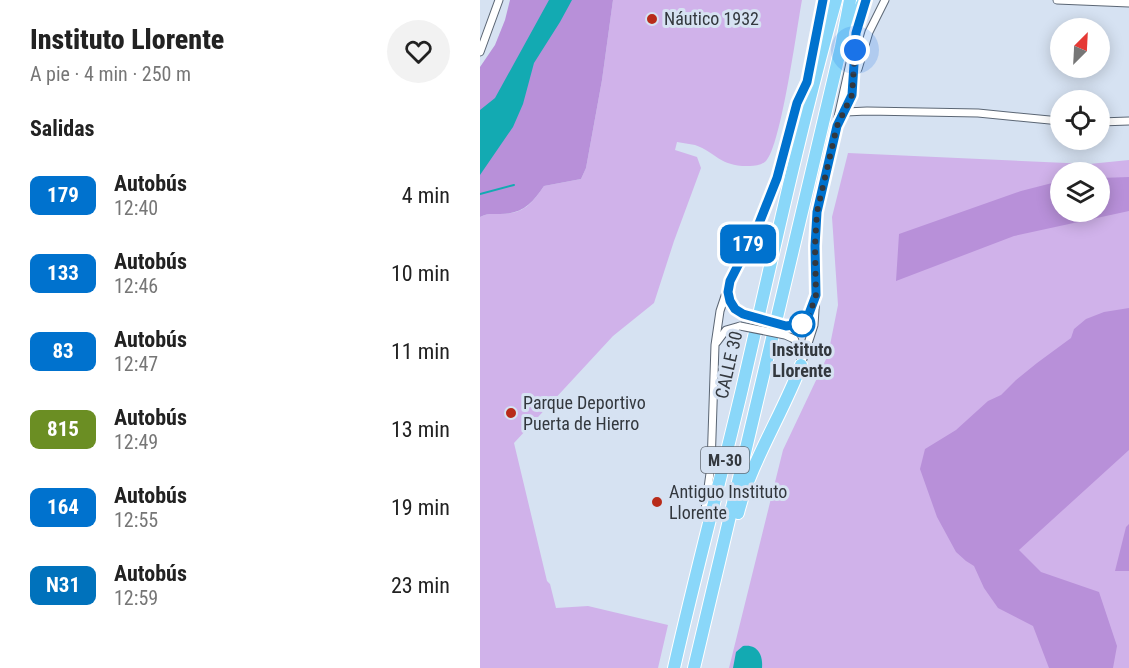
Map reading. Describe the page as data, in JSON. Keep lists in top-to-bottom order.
{
  "streets": {
    "highway": ["CALLE 30", "M-30"]
  },
  "places": [
    "Náutico 1932",
    "Instituto Llorente",
    "Parque Deportivo Puerta de Hierro",
    "Antiguo Instituto Llorente"
  ],
  "lines": ["bus line 179"],
  "north": "top right",
  "page": {
    "heading": [
      ["Instituto Llorente", "A pie · 4 min · 250 m"],
      "Salidas"
    ],
    "on_map": "179",
    "list": [
      {
        "mark": "179",
        "name": "Autobús",
        "note": "12:40",
        "value": "4 min"
      },
      {
        "mark": "133",
        "name": "Autobús",
        "note": "12:46",
        "value": "10 min"
      },
      {
        "mark": "83",
        "name": "Autobús",
        "note": "12:47",
        "value": "11 min"
      },
      {
        "mark": "815",
        "name": "Autobús",
        "note": "12:49",
        "value": "13 min"
      },
      {
        "mark": "164",
        "name": "Autobús",
        "note": "12:55",
        "value": "19 min"
      },
      {
        "mark": "N31",
        "name": "Autobús",
        "note": "12:59",
        "value": "23 min"
      }
    ]
  }
}
